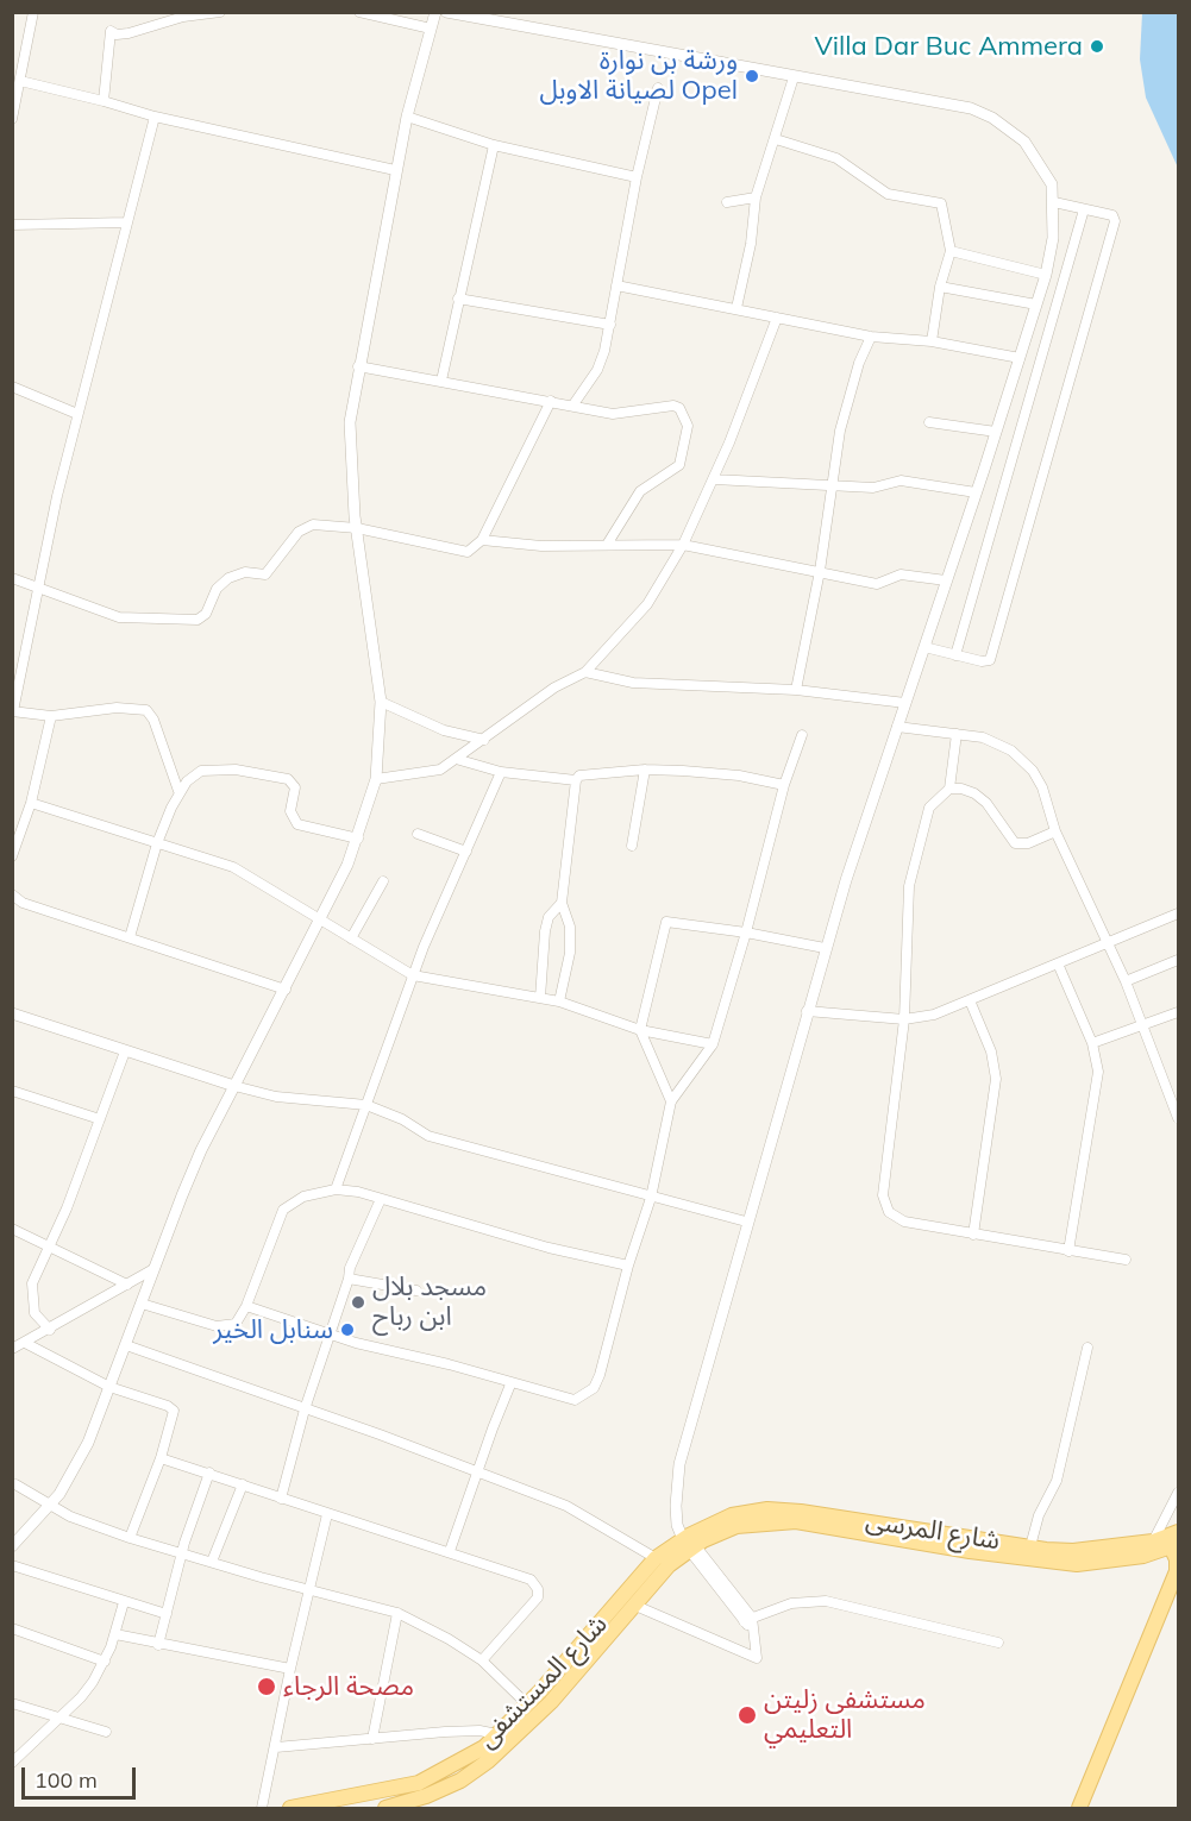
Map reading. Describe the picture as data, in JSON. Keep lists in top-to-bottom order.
{
  "streets": {
    "main road": ["شارع المرسى", "شارع المستشفى"]
  },
  "crossings": [
    ["شارع المرسى", "شارع المستشفى"]
  ],
  "places": [
    "Villa Dar Buc Ammera",
    "ورشة بن نوارة لصيانة الاوبل Opel",
    "مسجد بلال ابن رباح",
    "سنابل الخير",
    "مصحة الرجاء",
    "مستشفى زليتن التعليمي"
  ],
  "scale_bar": "100 m"
}
